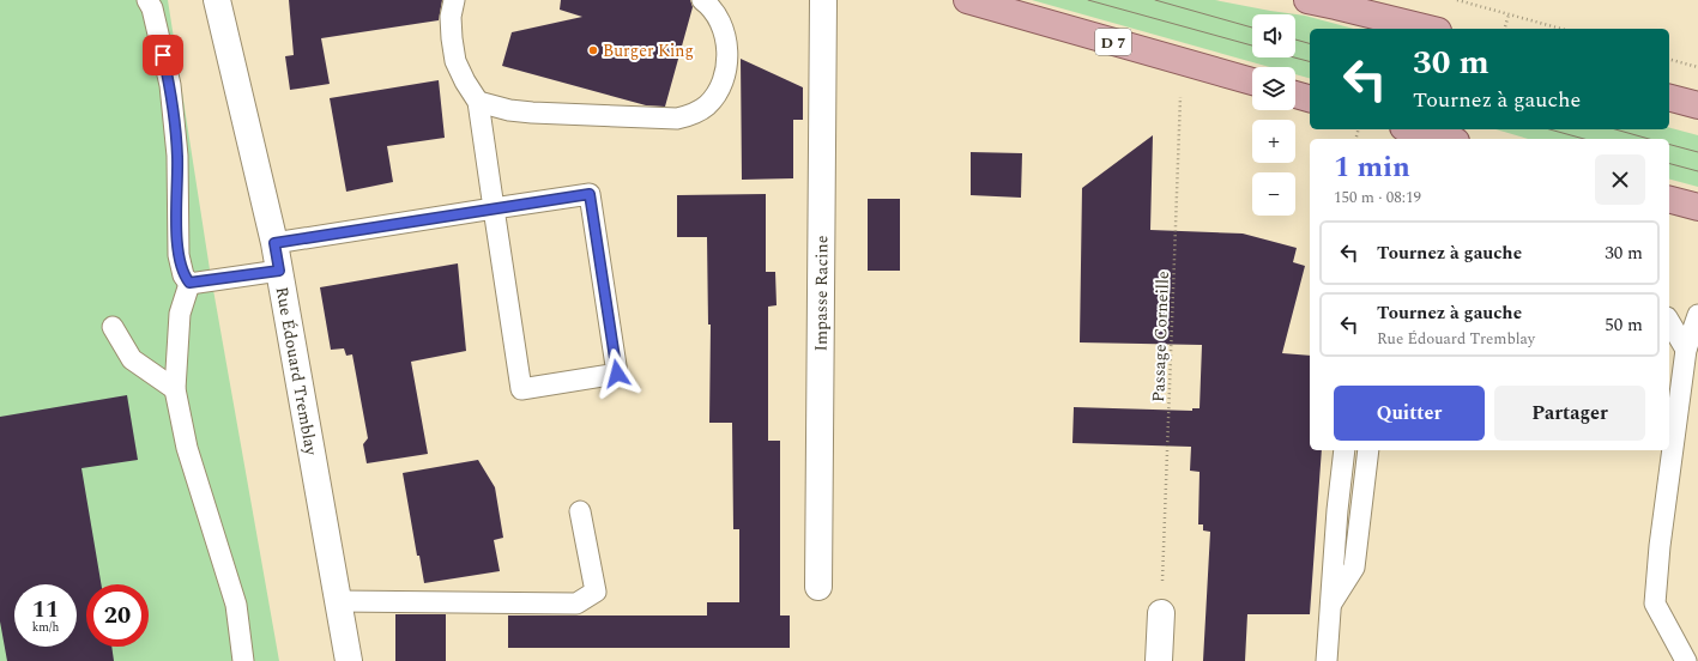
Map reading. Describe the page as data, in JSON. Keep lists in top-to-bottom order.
{
  "streets": {
    "main road": ["D 7"],
    "street": ["Impasse Racine", "Rue Édouard Tremblay"],
    "path": ["Passage Corneille"]
  },
  "crossings": [
    ["D 7", "Passage Corneille"]
  ],
  "places": ["Burger King"],
  "page": {
    "map_buttons": ["+", "−"],
    "turn": ["30 m", "Tournez à gauche"],
    "heading": ["1 min", "150 m · 08:19"],
    "list": [
      {
        "name": "Tournez à gauche",
        "value": "30 m"
      },
      {
        "name": "Tournez à gauche",
        "note": "Rue Édouard Tremblay",
        "value": "50 m"
      }
    ],
    "buttons": ["Quitter", "Partager"],
    "speed": "11 km/h",
    "limit": "20"
  }
}
